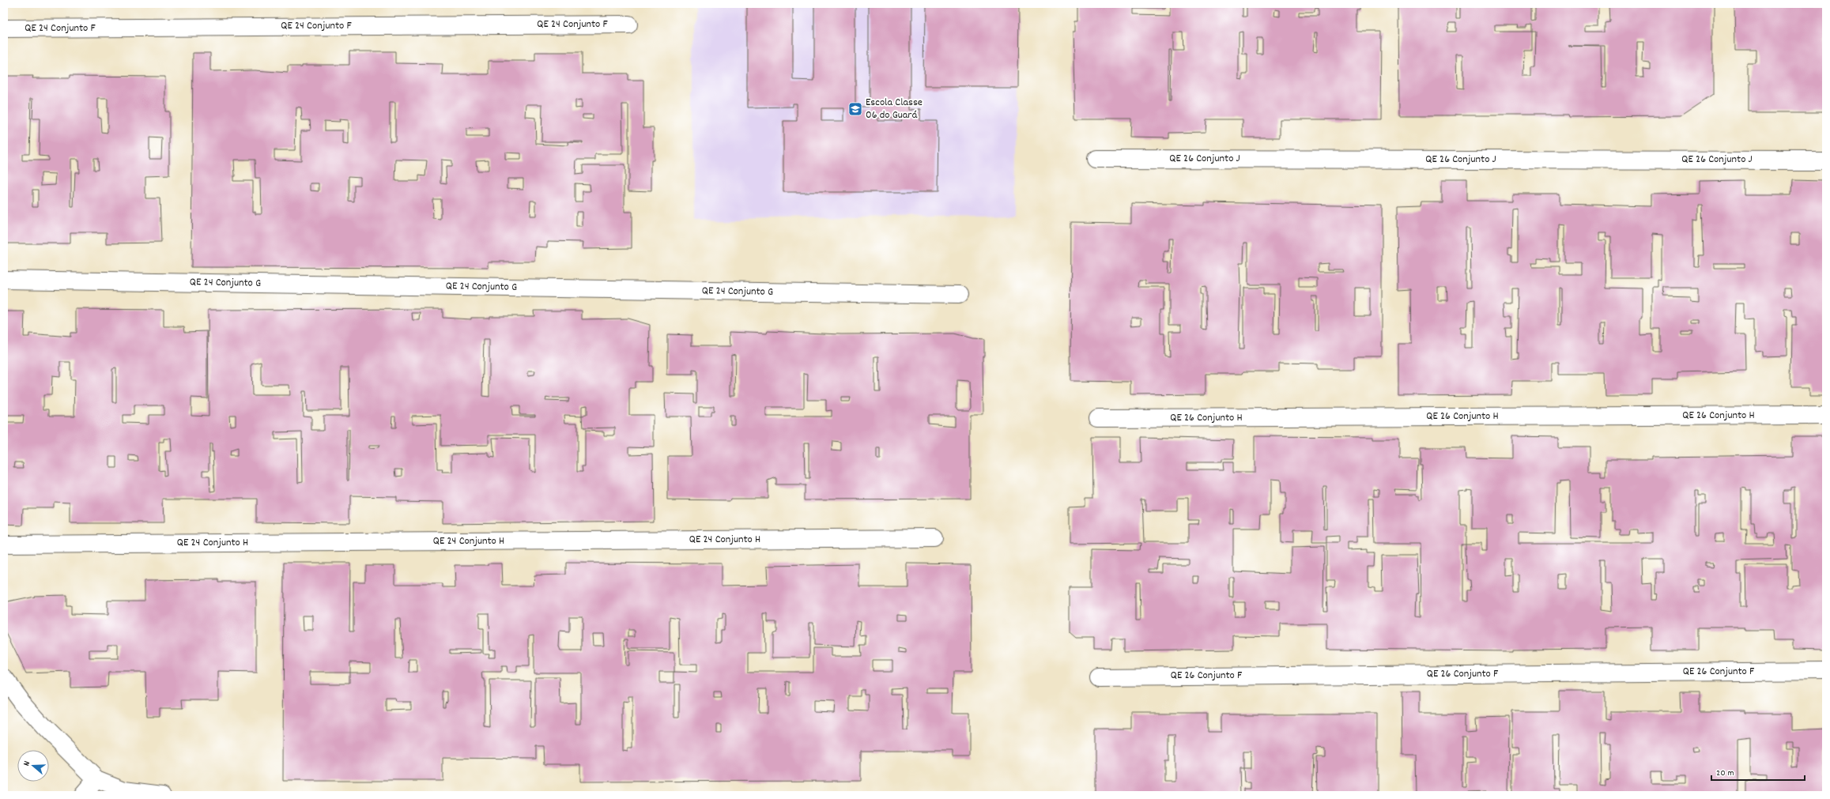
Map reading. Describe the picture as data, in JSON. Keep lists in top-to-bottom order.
{
  "streets": {
    "street": [
      "QE 24 Conjunto F",
      "QE 26 Conjunto J",
      "QE 24 Conjunto G",
      "QE 26 Conjunto H",
      "QE 24 Conjunto H",
      "QE 26 Conjunto F"
    ]
  },
  "places": {
    "school or university": ["Escola Classe 06 do Guará"]
  },
  "scale_bar": "20 m",
  "north": "left"
}
